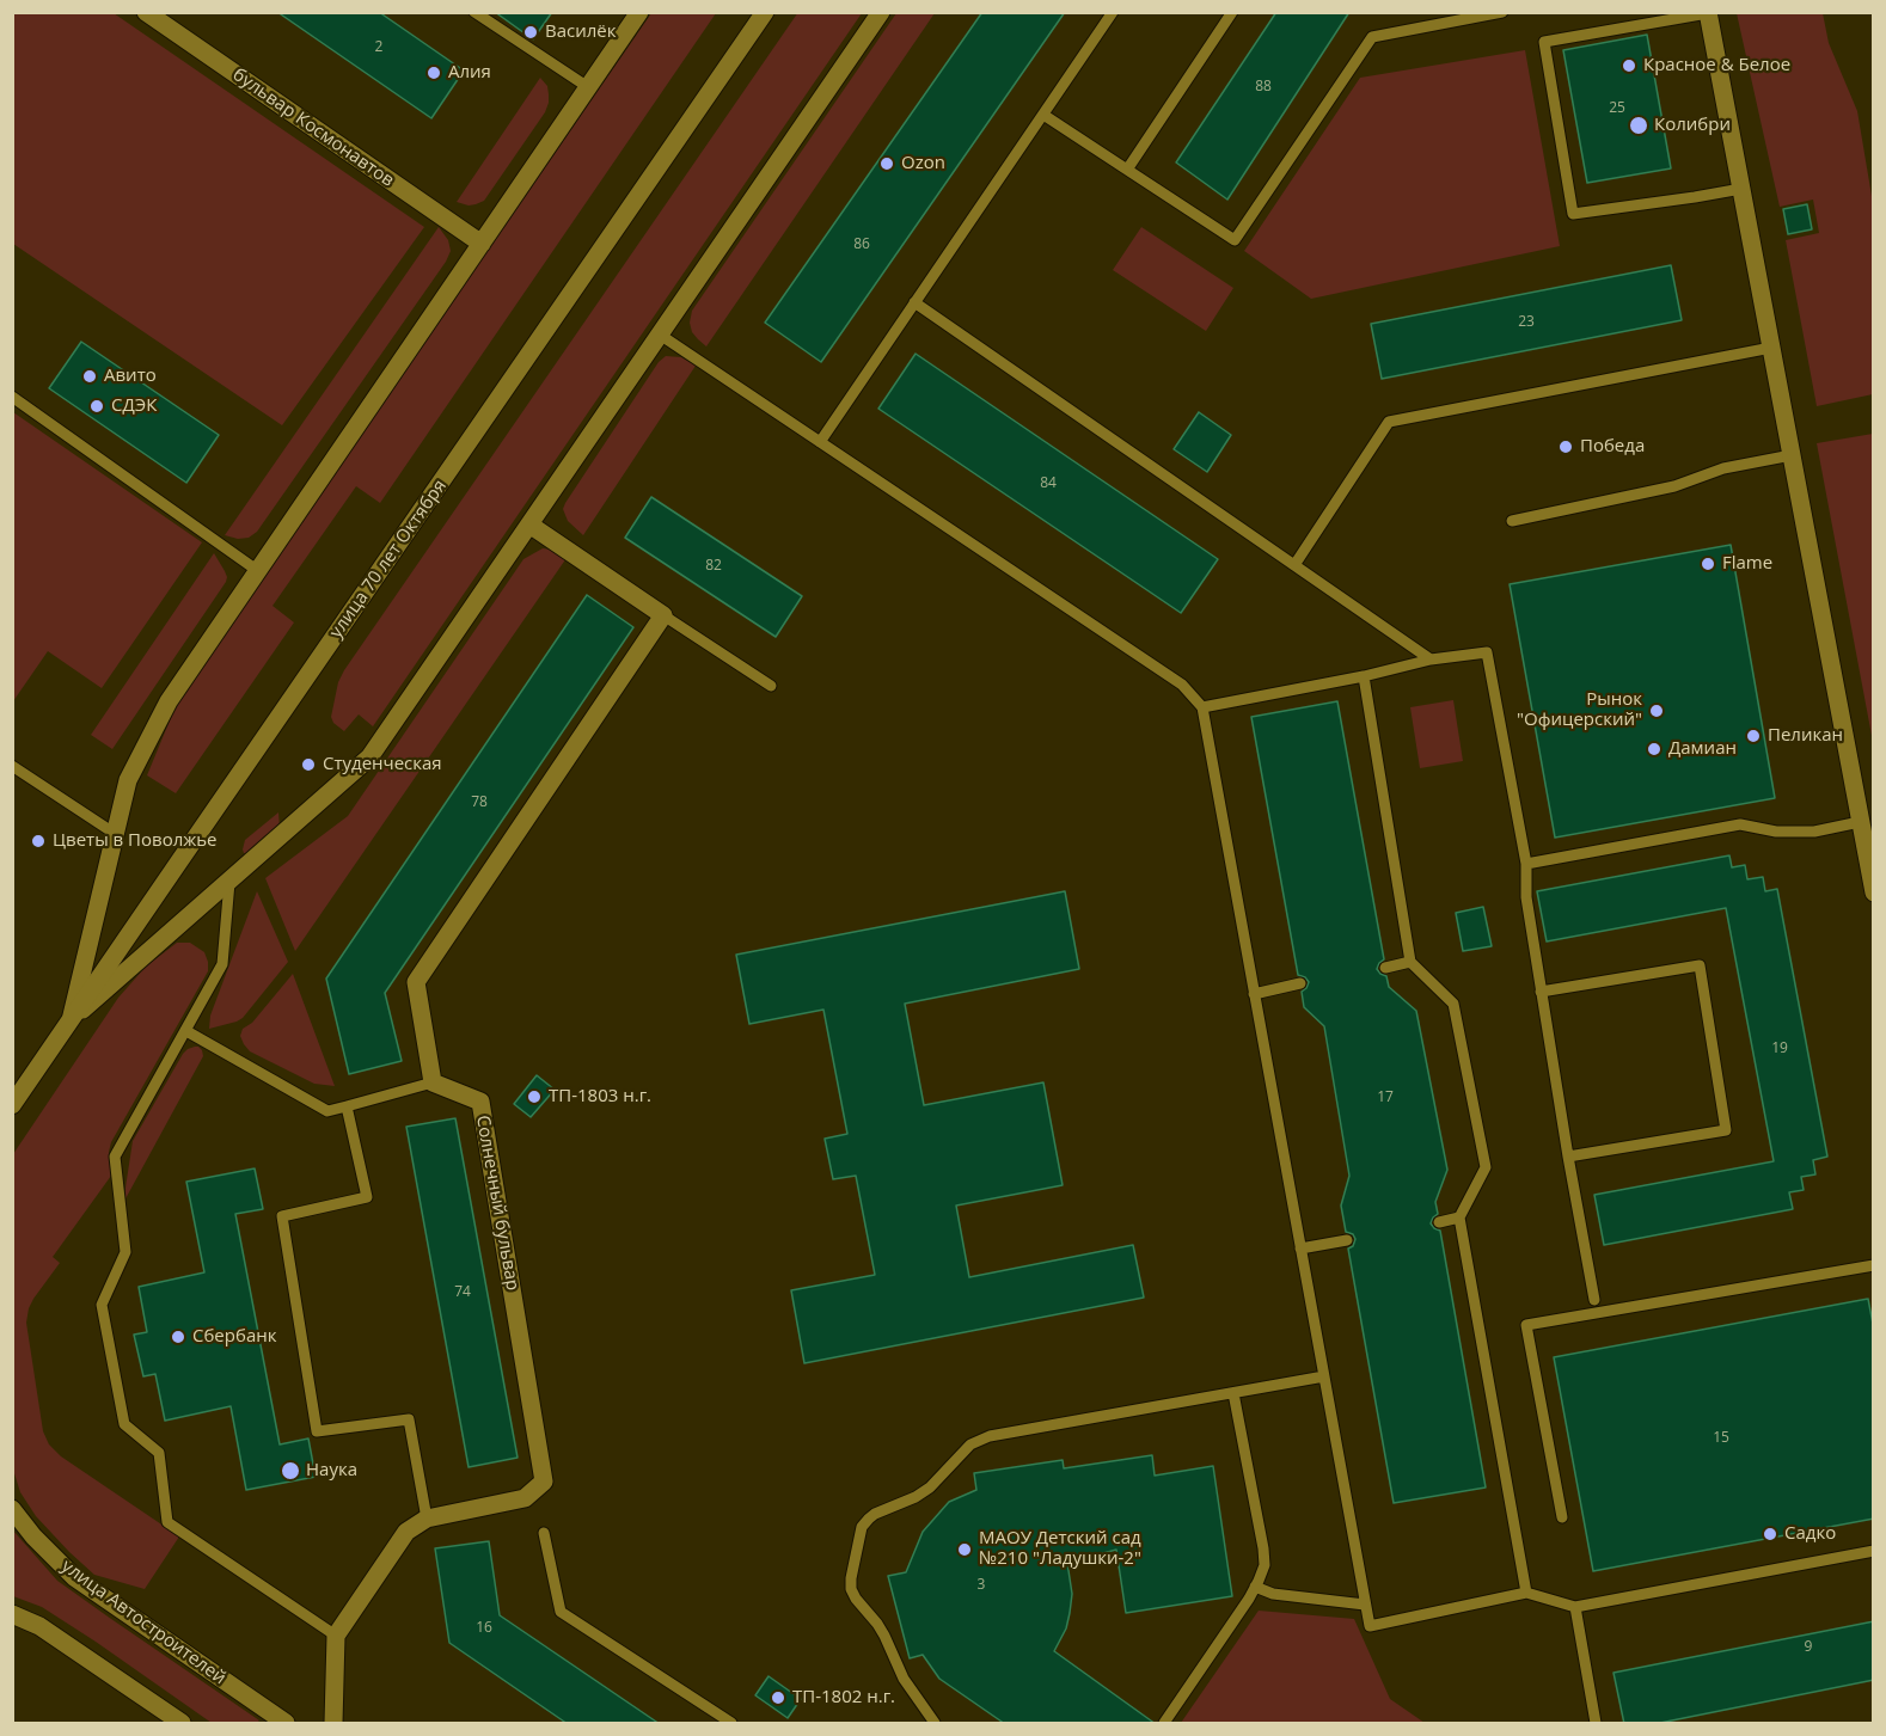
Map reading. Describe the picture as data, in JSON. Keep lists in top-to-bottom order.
{
  "streets": {
    "street": [
      "бульвар Космонавтов",
      "улица 70 лет Октября",
      "Солнечный бульвар",
      "улица Автостроителей"
    ]
  },
  "places": [
    "Василёк",
    "Красное & Белое",
    "Алия",
    "Колибри",
    "Ozon",
    "Авито",
    "СДЭК",
    "Победа",
    "Flame",
    "Рынок \"Офицерский\"",
    "Пеликан",
    "Дамиан",
    "Студенческая",
    "Цветы в Поволжье",
    "ТП-1803 н.г.",
    "Сбербанк",
    "Наука",
    "Садко",
    "МАОУ Детский сад №210 \"Ладушки-2\"",
    "ТП-1802 н.г."
  ],
  "house_numbers": [
    "2",
    "88",
    "25",
    "86",
    "23",
    "84",
    "82",
    "78",
    "19",
    "17",
    "74",
    "15",
    "3",
    "16",
    "9"
  ]
}
